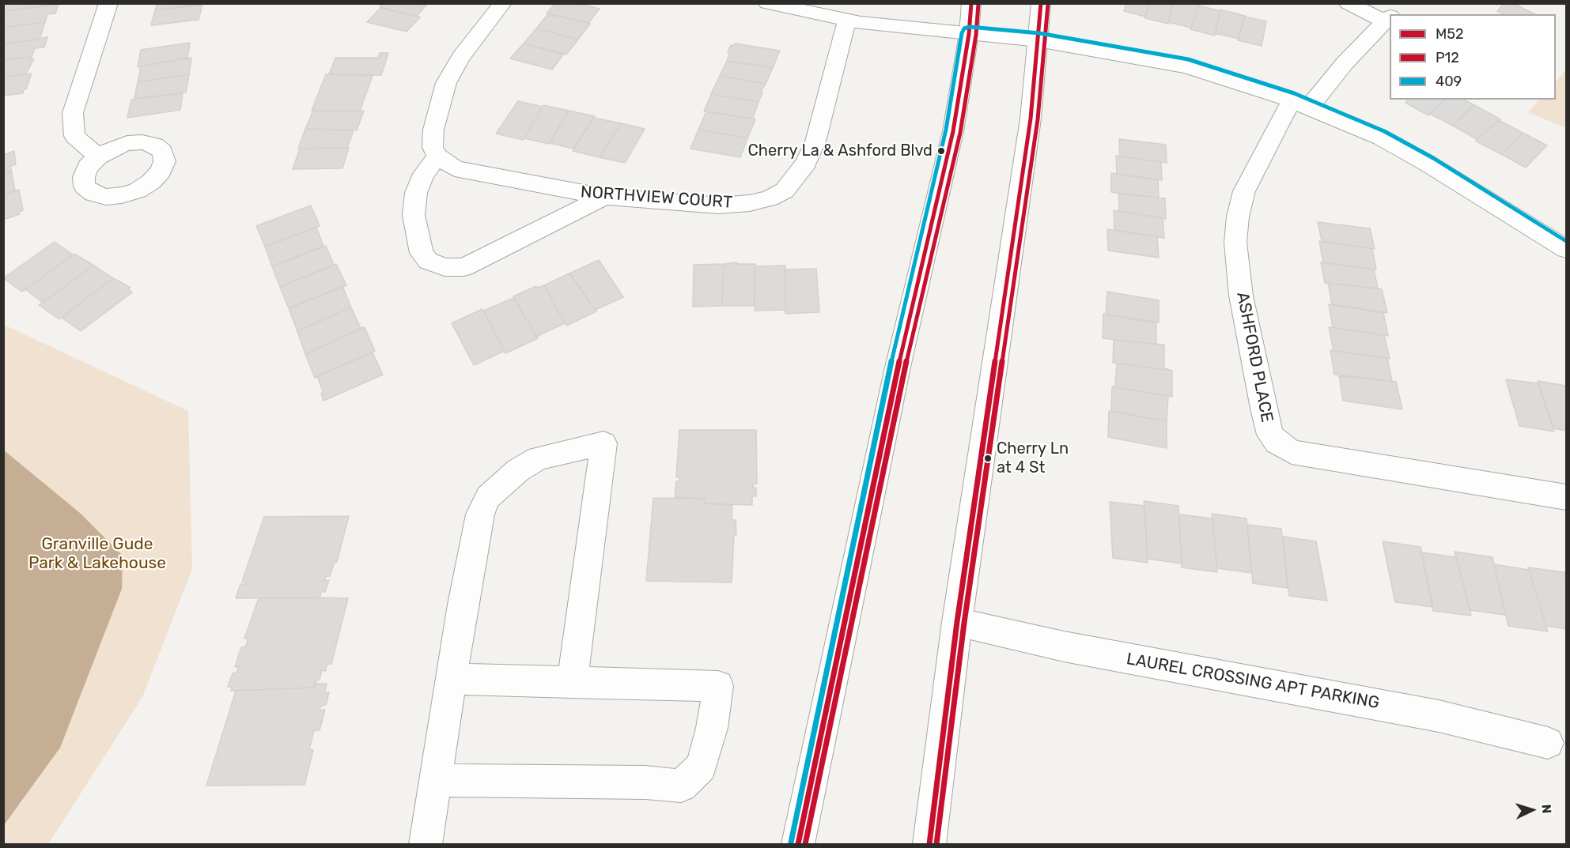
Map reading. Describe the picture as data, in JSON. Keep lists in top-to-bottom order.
{
  "streets": {
    "street": ["NORTHVIEW COURT", "ASHFORD PLACE", "LAUREL CROSSING APT PARKING"]
  },
  "parks": ["Granville Gude Park & Lakehouse"],
  "places": ["Cherry La & Ashford Blvd", "Cherry Ln at 4 St"],
  "lines": ["transit line M52", "transit line P12", "transit line 409"],
  "legend": ["M52", "P12", "409"],
  "north": "right"
}
